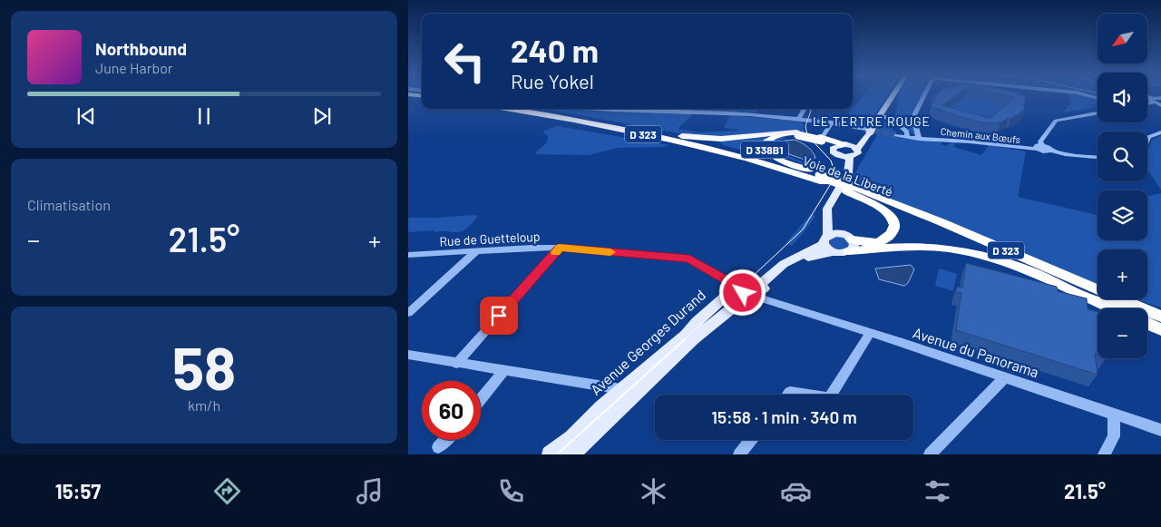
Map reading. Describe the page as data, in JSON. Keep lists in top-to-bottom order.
{
  "streets": {
    "highway": ["D 323", "D 338B1", "Voie de la Liberté"],
    "main road": ["Avenue Georges Durand"],
    "street": ["Chemin aux Bœufs", "Rue de Guetteloup", "Avenue du Panorama"]
  },
  "crossings": [
    ["D 338B1", "Voie de la Liberté"],
    ["Rue de Guetteloup", "Avenue Georges Durand"],
    ["Avenue Georges Durand", "Avenue du Panorama"]
  ],
  "districts": ["LE TERTRE ROUGE"],
  "north": "bottom left",
  "page": {
    "map_buttons": ["+", "−"],
    "turn": ["240 m", "Rue Yokel"],
    "song": ["Northbound", "June Harbor"],
    "tile": [
      "Climatisation",
      ["58", "km/h"]
    ],
    "heat": ["−", "21.5°", "+"],
    "limit": "60",
    "trip": "15:58 · 1 min · 340 m",
    "tabs": ["15:57", "21.5°"]
  }
}
